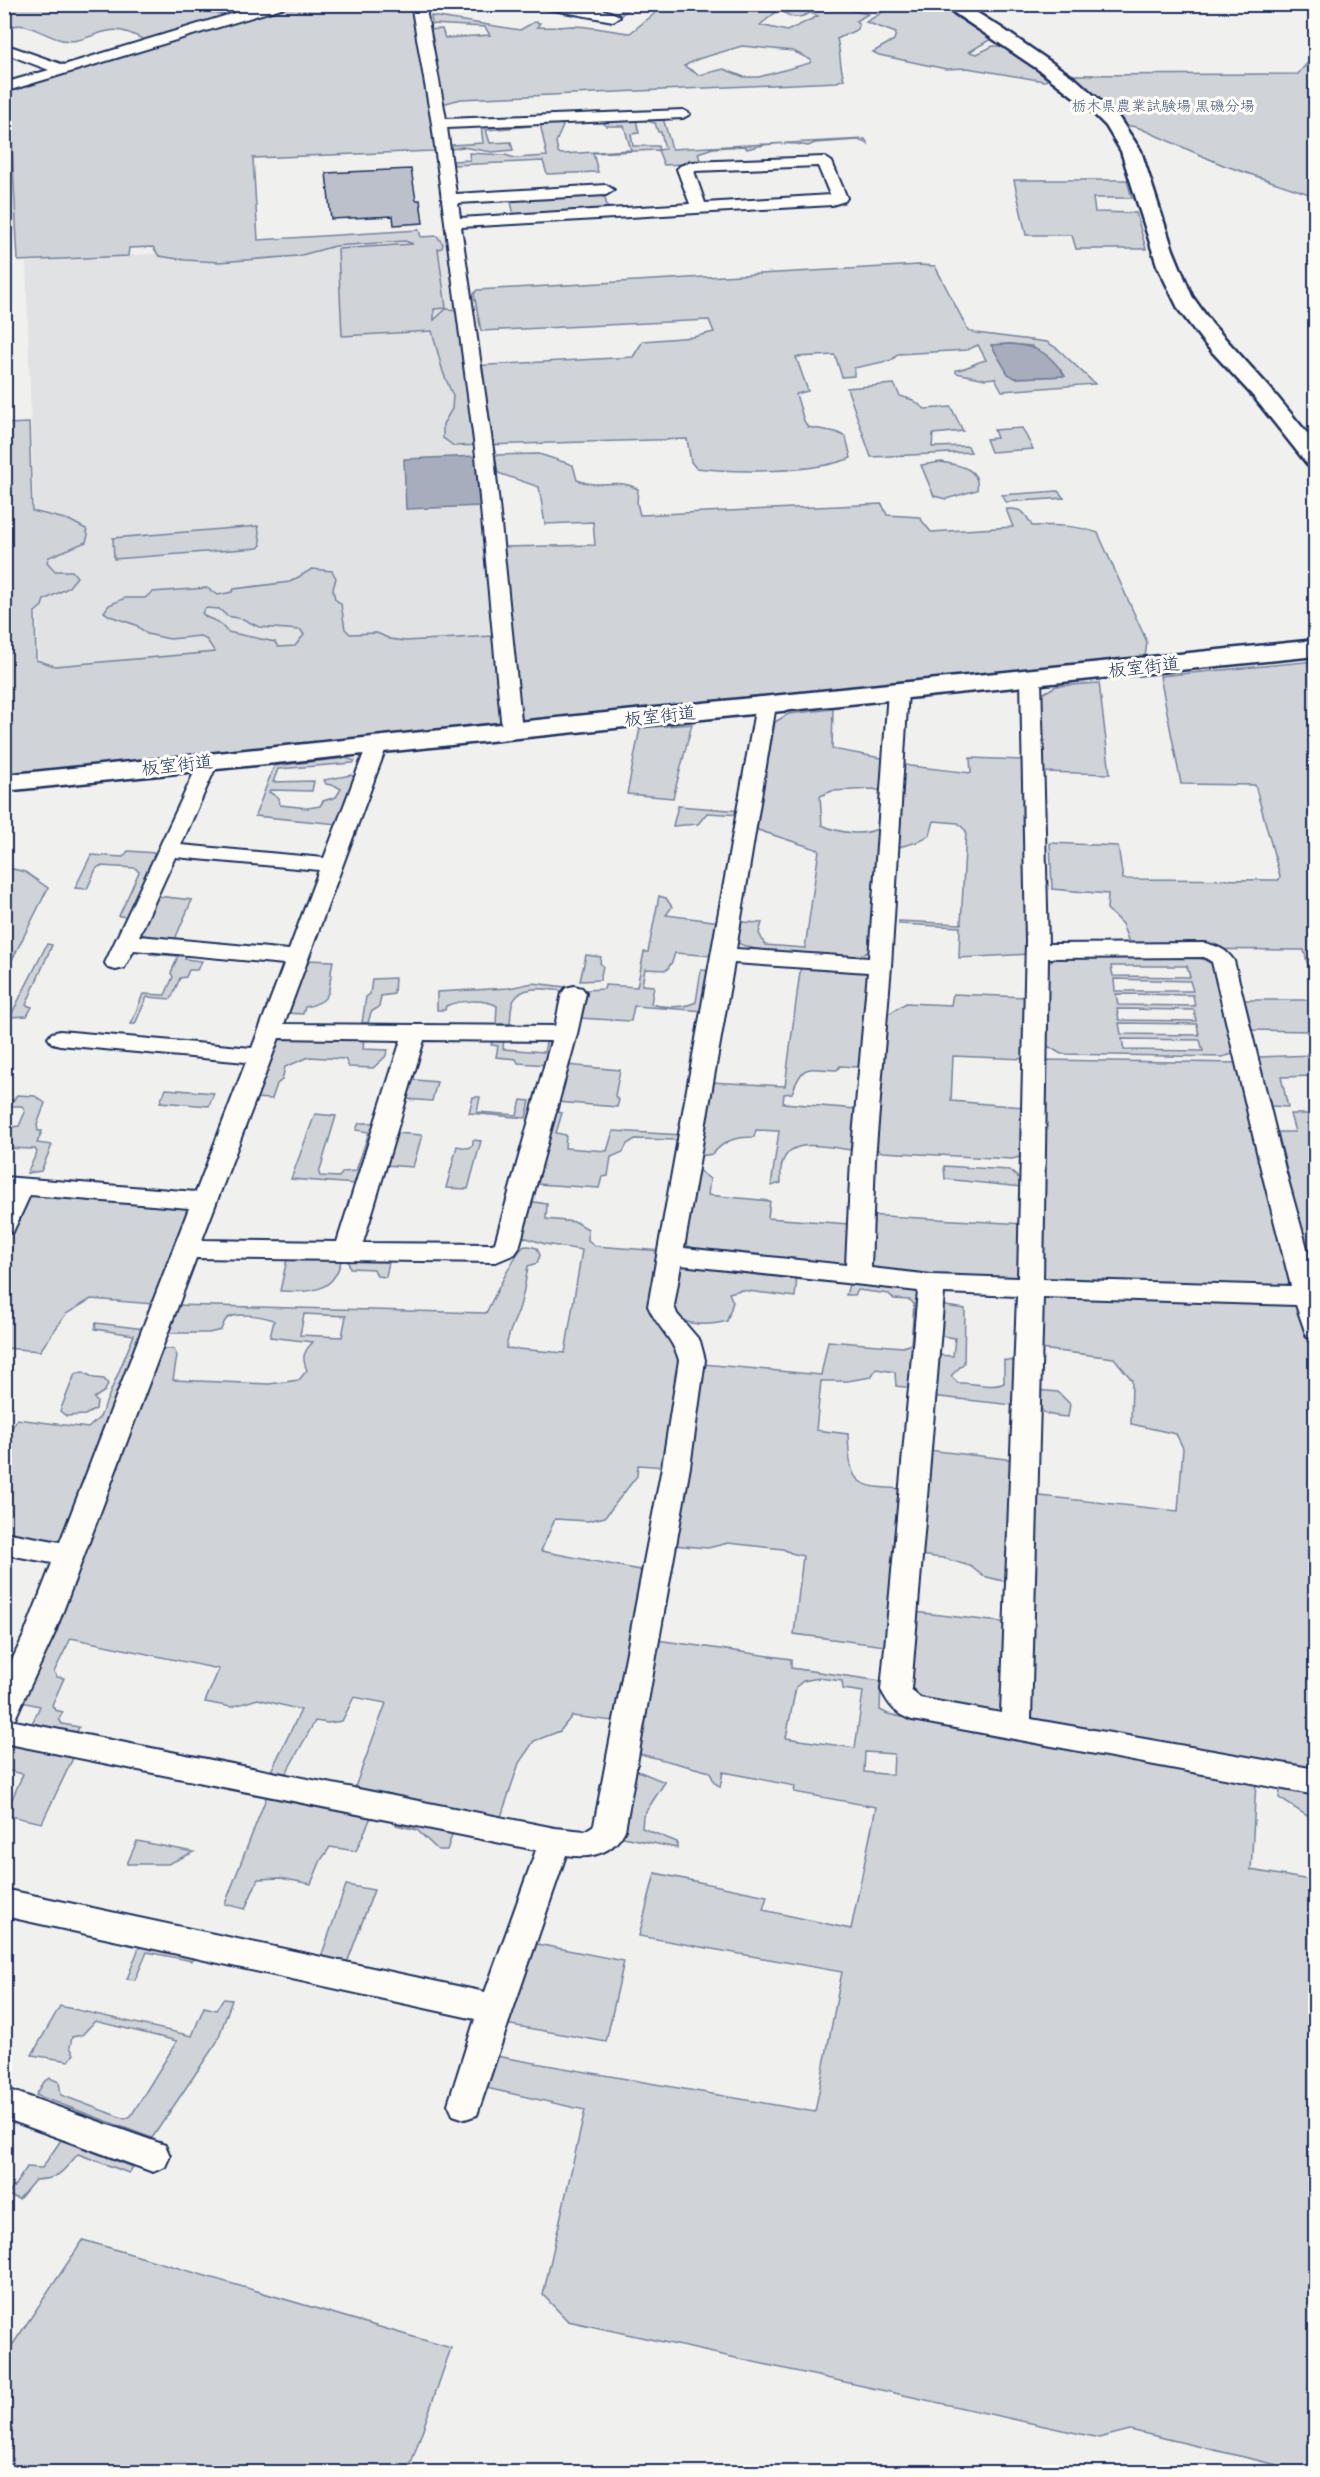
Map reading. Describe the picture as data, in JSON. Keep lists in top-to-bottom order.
{
  "streets": {
    "street": ["板室街道"]
  },
  "parks": ["栃木県農業試験場 黒磯分場"]
}
